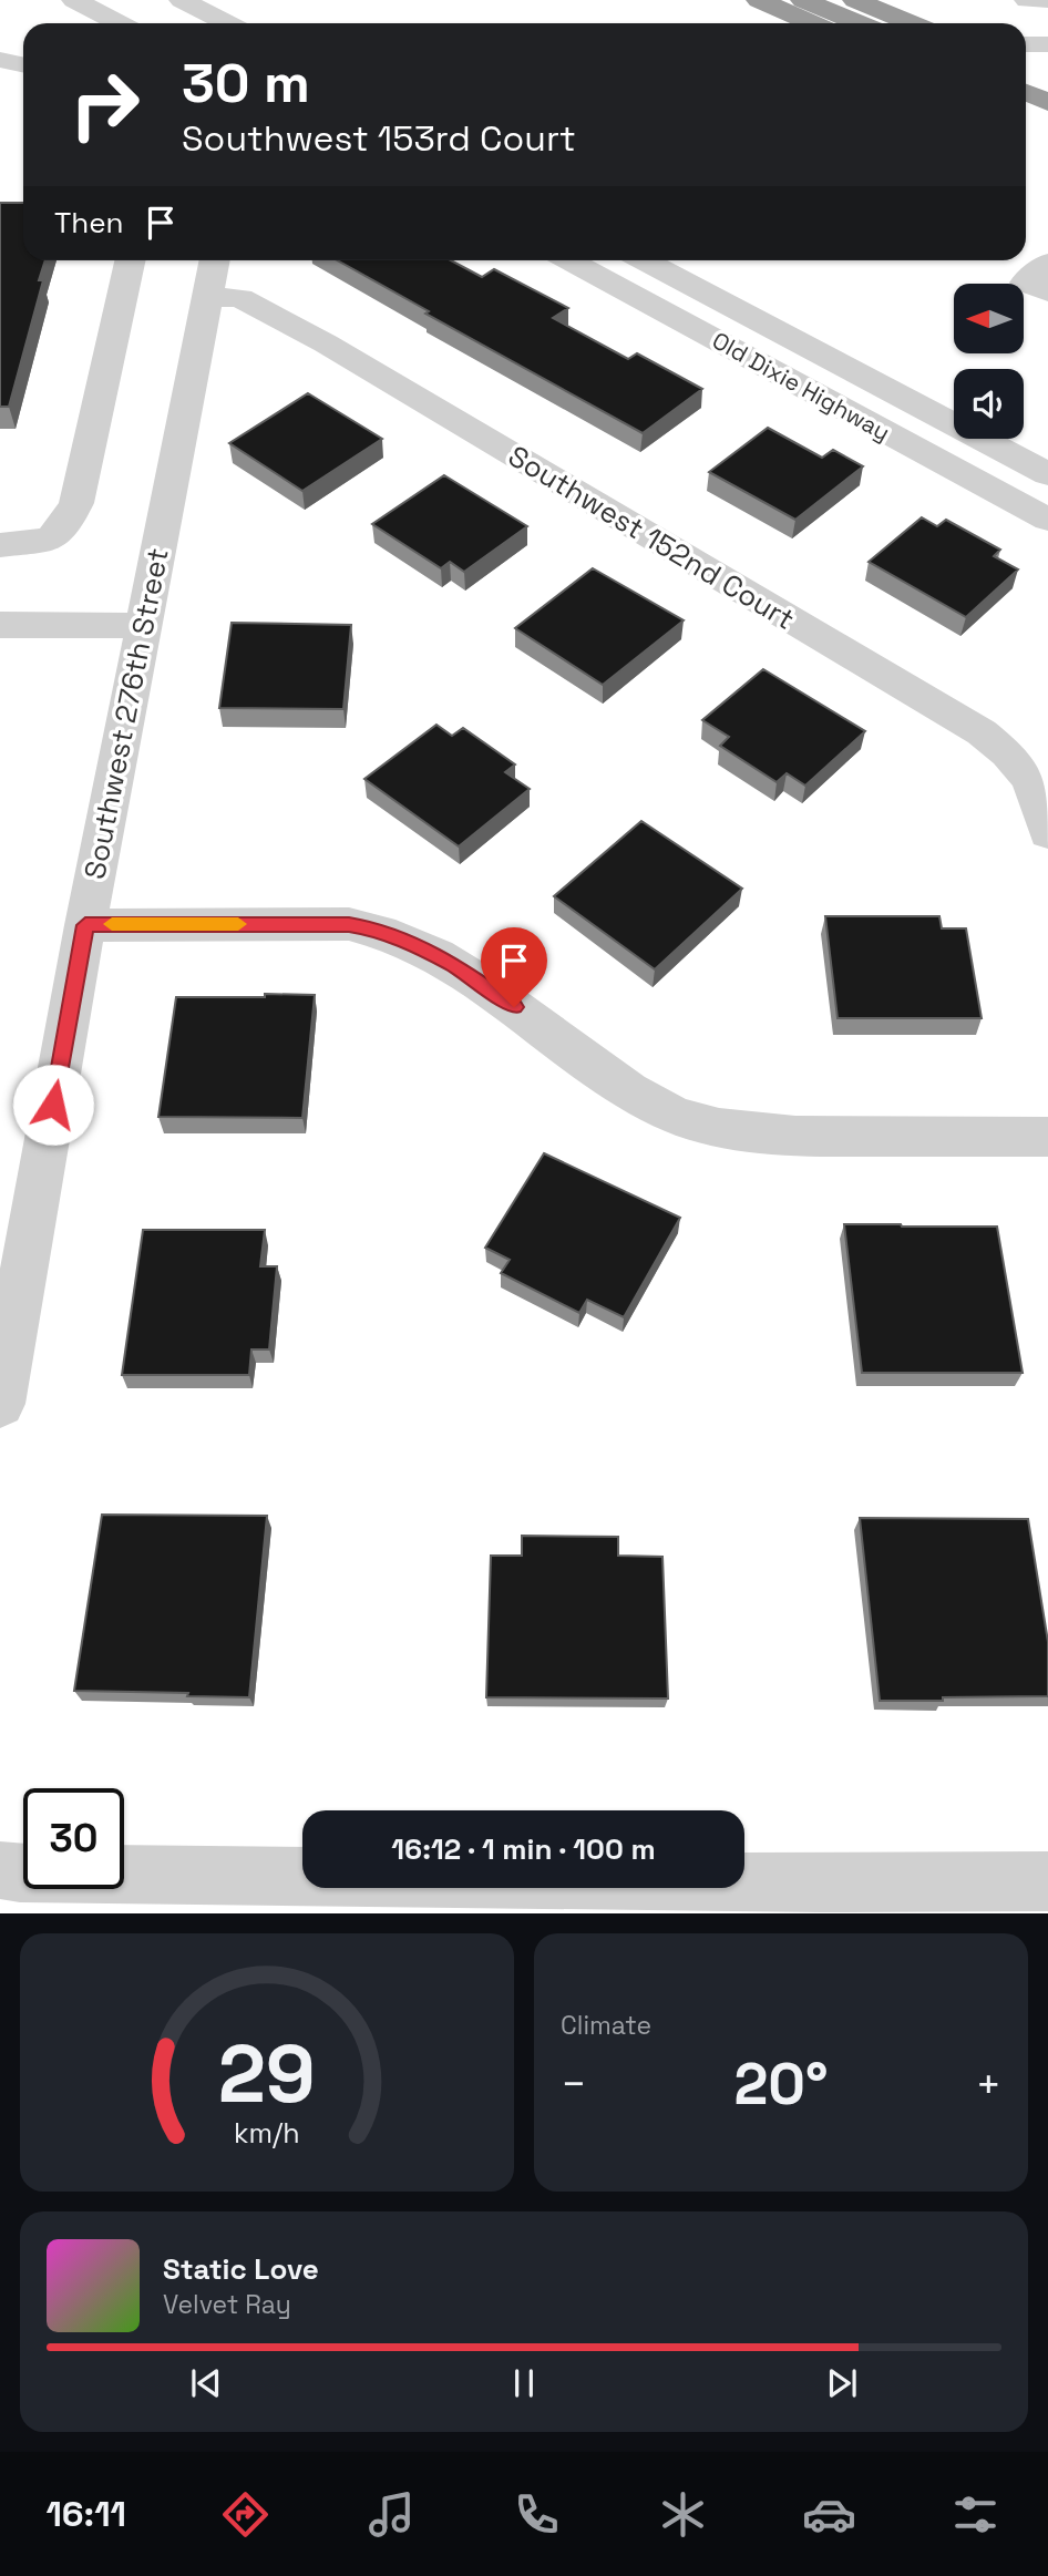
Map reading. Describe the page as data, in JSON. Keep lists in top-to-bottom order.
{
  "streets": {
    "street": ["Old Dixie Highway", "Southwest 152nd Court", "Southwest 276th Street"]
  },
  "crossings": [
    ["Southwest 152nd Court", "Southwest 276th Street"]
  ],
  "north": "left",
  "page": {
    "turn": ["30 m", "Southwest 153rd Court"],
    "then": "Then",
    "limit": "30",
    "trip": "16:12 · 1 min · 100 m",
    "tile": "Climate",
    "heat": ["−", "20°", "+"],
    "song": ["Static Love", "Velvet Ray"],
    "tabs": "16:11",
    "gauge": ["29", "km/h"]
  }
}
